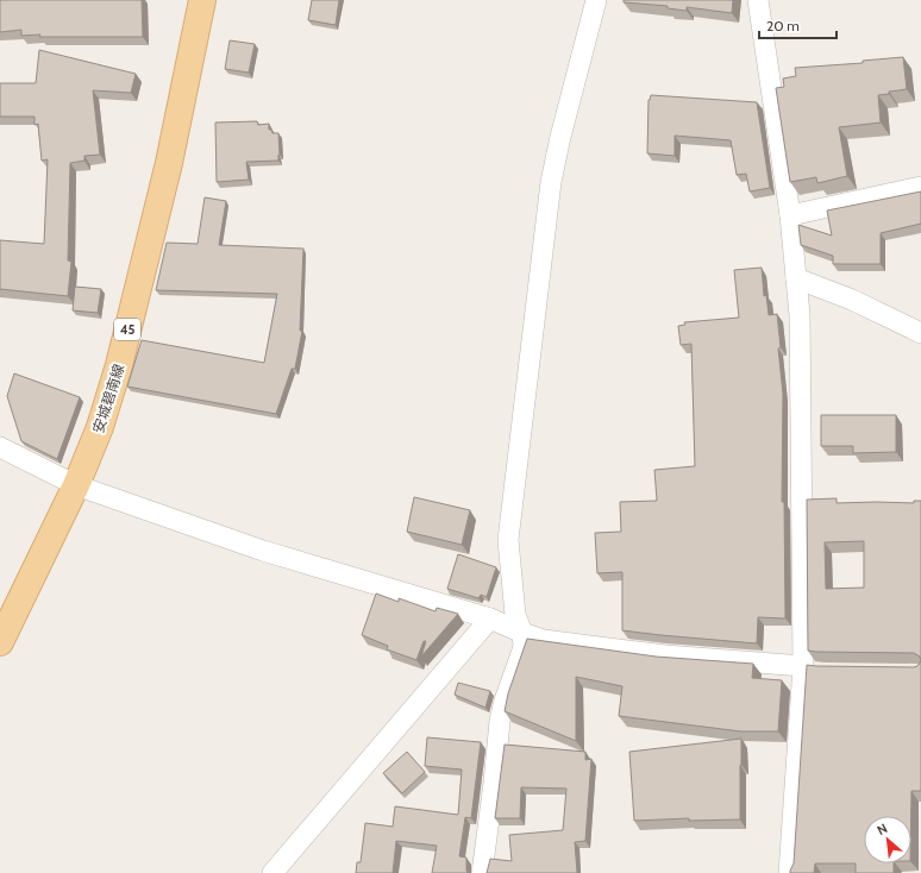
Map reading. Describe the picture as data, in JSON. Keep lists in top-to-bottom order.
{
  "streets": {
    "main road": ["45", "安城碧南線"]
  },
  "scale_bar": "20 m",
  "north": "top left"
}
